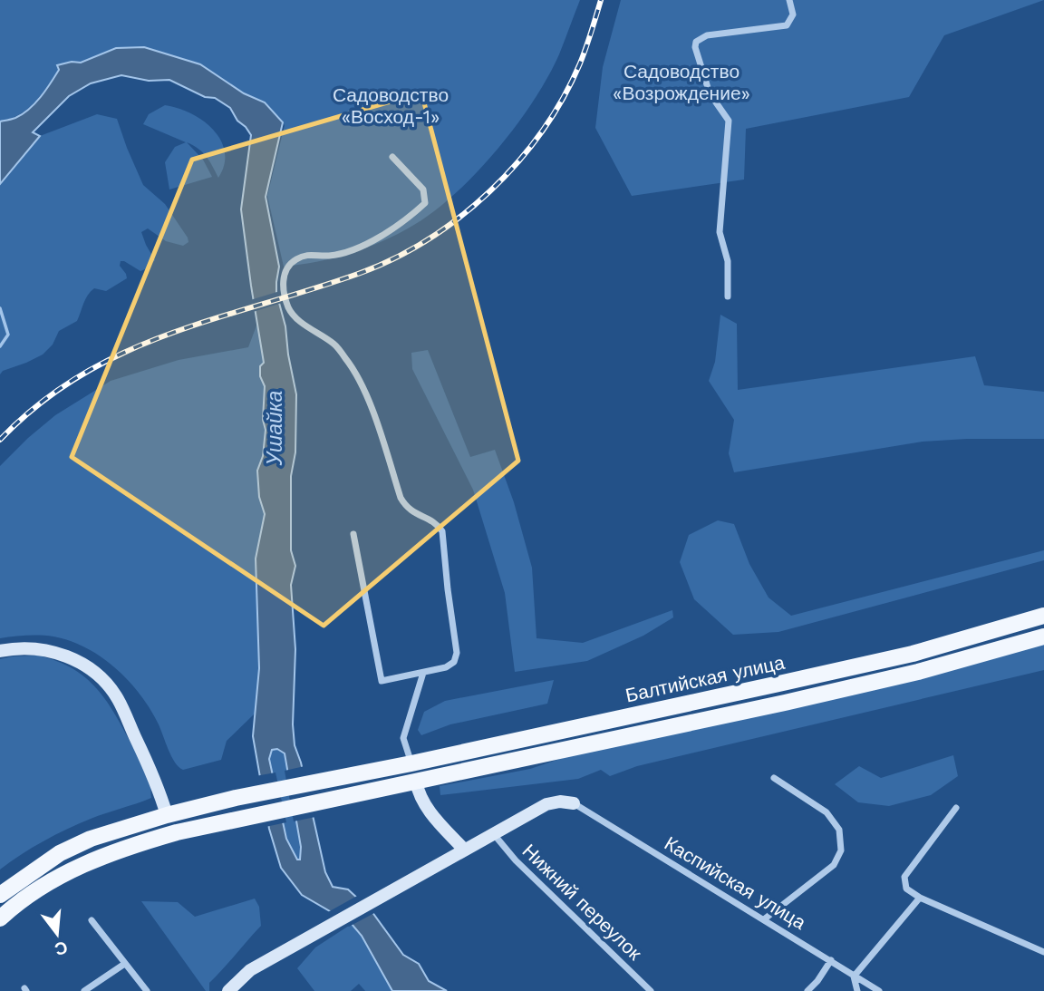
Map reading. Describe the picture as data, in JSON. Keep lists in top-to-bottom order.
{
  "streets": {
    "main road": ["Балтийская улица"],
    "street": ["Каспийская улица", "Нижний переулок"]
  },
  "water": ["Ушайка"],
  "parks": ["Садоводство «Возрождение»", "Садоводство «Восход-1»"],
  "north": "bottom"
}
